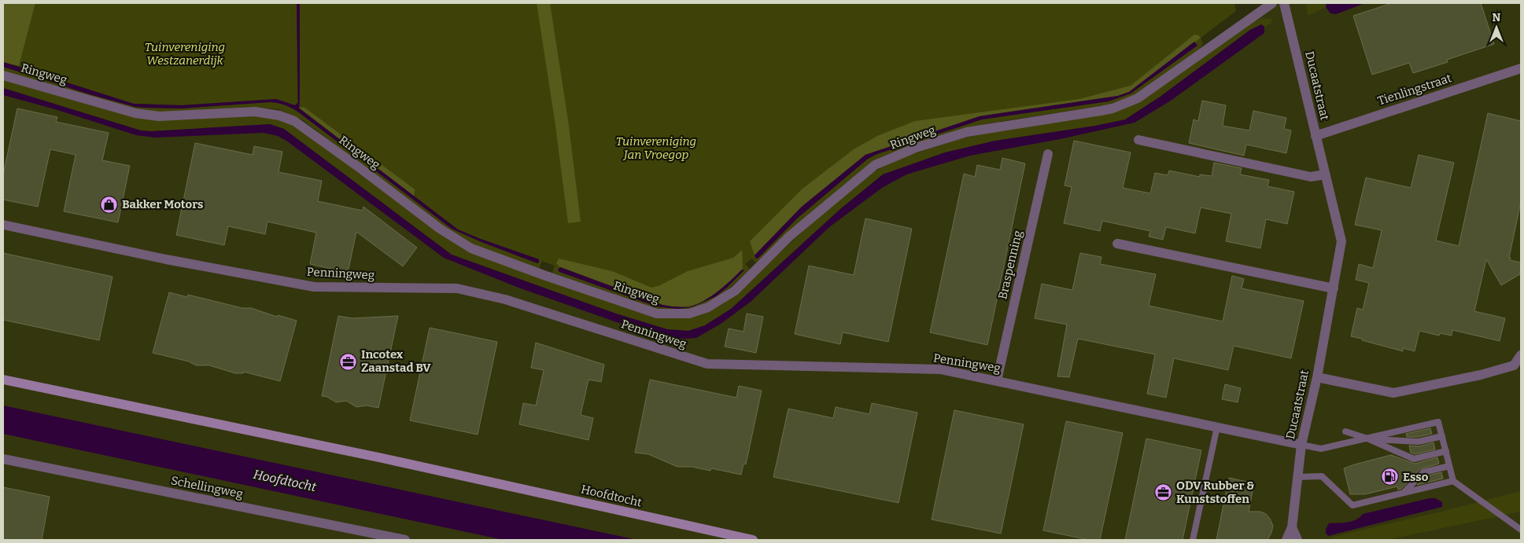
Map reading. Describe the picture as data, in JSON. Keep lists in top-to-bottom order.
{
  "streets": {
    "main road": ["Hoofdtocht"],
    "street": [
      "Ringweg",
      "Ducaatstraat",
      "Tienlingstraat",
      "Braspenning",
      "Penningweg",
      "Schellingweg"
    ]
  },
  "crossings": [
    ["Ducaatstraat", "Tienlingstraat"],
    ["Ducaatstraat", "Penningweg"],
    ["Braspenning", "Penningweg"]
  ],
  "water": ["Hoofdtocht"],
  "parks": ["Tuinvereniging Westzanerdijk", "Tuinvereniging Jan Vroegop"],
  "places": {
    "shop": ["Bakker Motors"],
    "office": ["Incotex Zaanstad BV", "ODV Rubber & Kunststoffen"],
    "fuel station": ["Esso"]
  },
  "north": "top"
}
